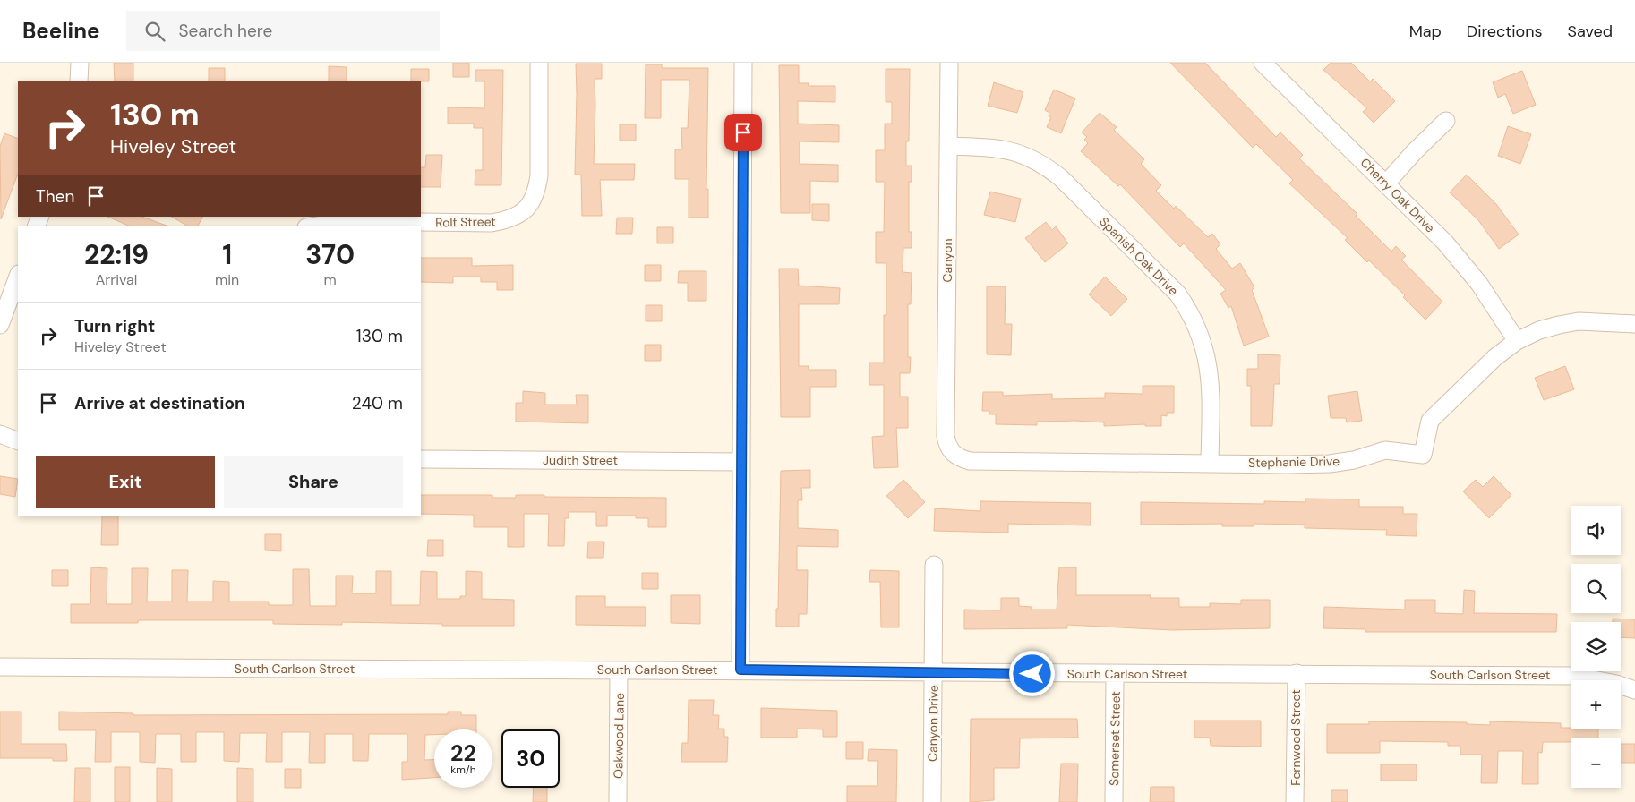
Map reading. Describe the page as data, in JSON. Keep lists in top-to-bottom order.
{
  "streets": {
    "street": [
      "Cherry Oak Drive",
      "Rolf Street",
      "Spanish Oak Drive",
      "Canyon",
      "Judith Street",
      "Stephanie Drive",
      "South Carlson Street",
      "Canyon Drive",
      "Oakwood Lane",
      "Fernwood Street",
      "Somerset Street"
    ]
  },
  "crossings": [
    ["Cherry Oak Drive", "Stephanie Drive"],
    ["Spanish Oak Drive", "Canyon"],
    ["Spanish Oak Drive", "Stephanie Drive"],
    ["Canyon", "Stephanie Drive"],
    ["South Carlson Street", "Canyon Drive"],
    ["South Carlson Street", "Oakwood Lane"],
    ["South Carlson Street", "Fernwood Street"],
    ["South Carlson Street", "Somerset Street"]
  ],
  "page": {
    "header": "Beeline",
    "search": "Search here",
    "nav": ["Map", "Directions", "Saved"],
    "turn": ["130 m", "Hiveley Street"],
    "then": "Then",
    "eta": [
      "22:19",
      "Arrival",
      "1",
      "min",
      "370",
      "m"
    ],
    "list": [
      {
        "name": "Turn right",
        "note": "Hiveley Street",
        "value": "130 m"
      },
      {
        "name": "Arrive at destination",
        "value": "240 m"
      }
    ],
    "buttons": ["Exit", "Share"],
    "map_buttons": ["+", "−"],
    "speed": "22 km/h",
    "limit": "30"
  }
}
